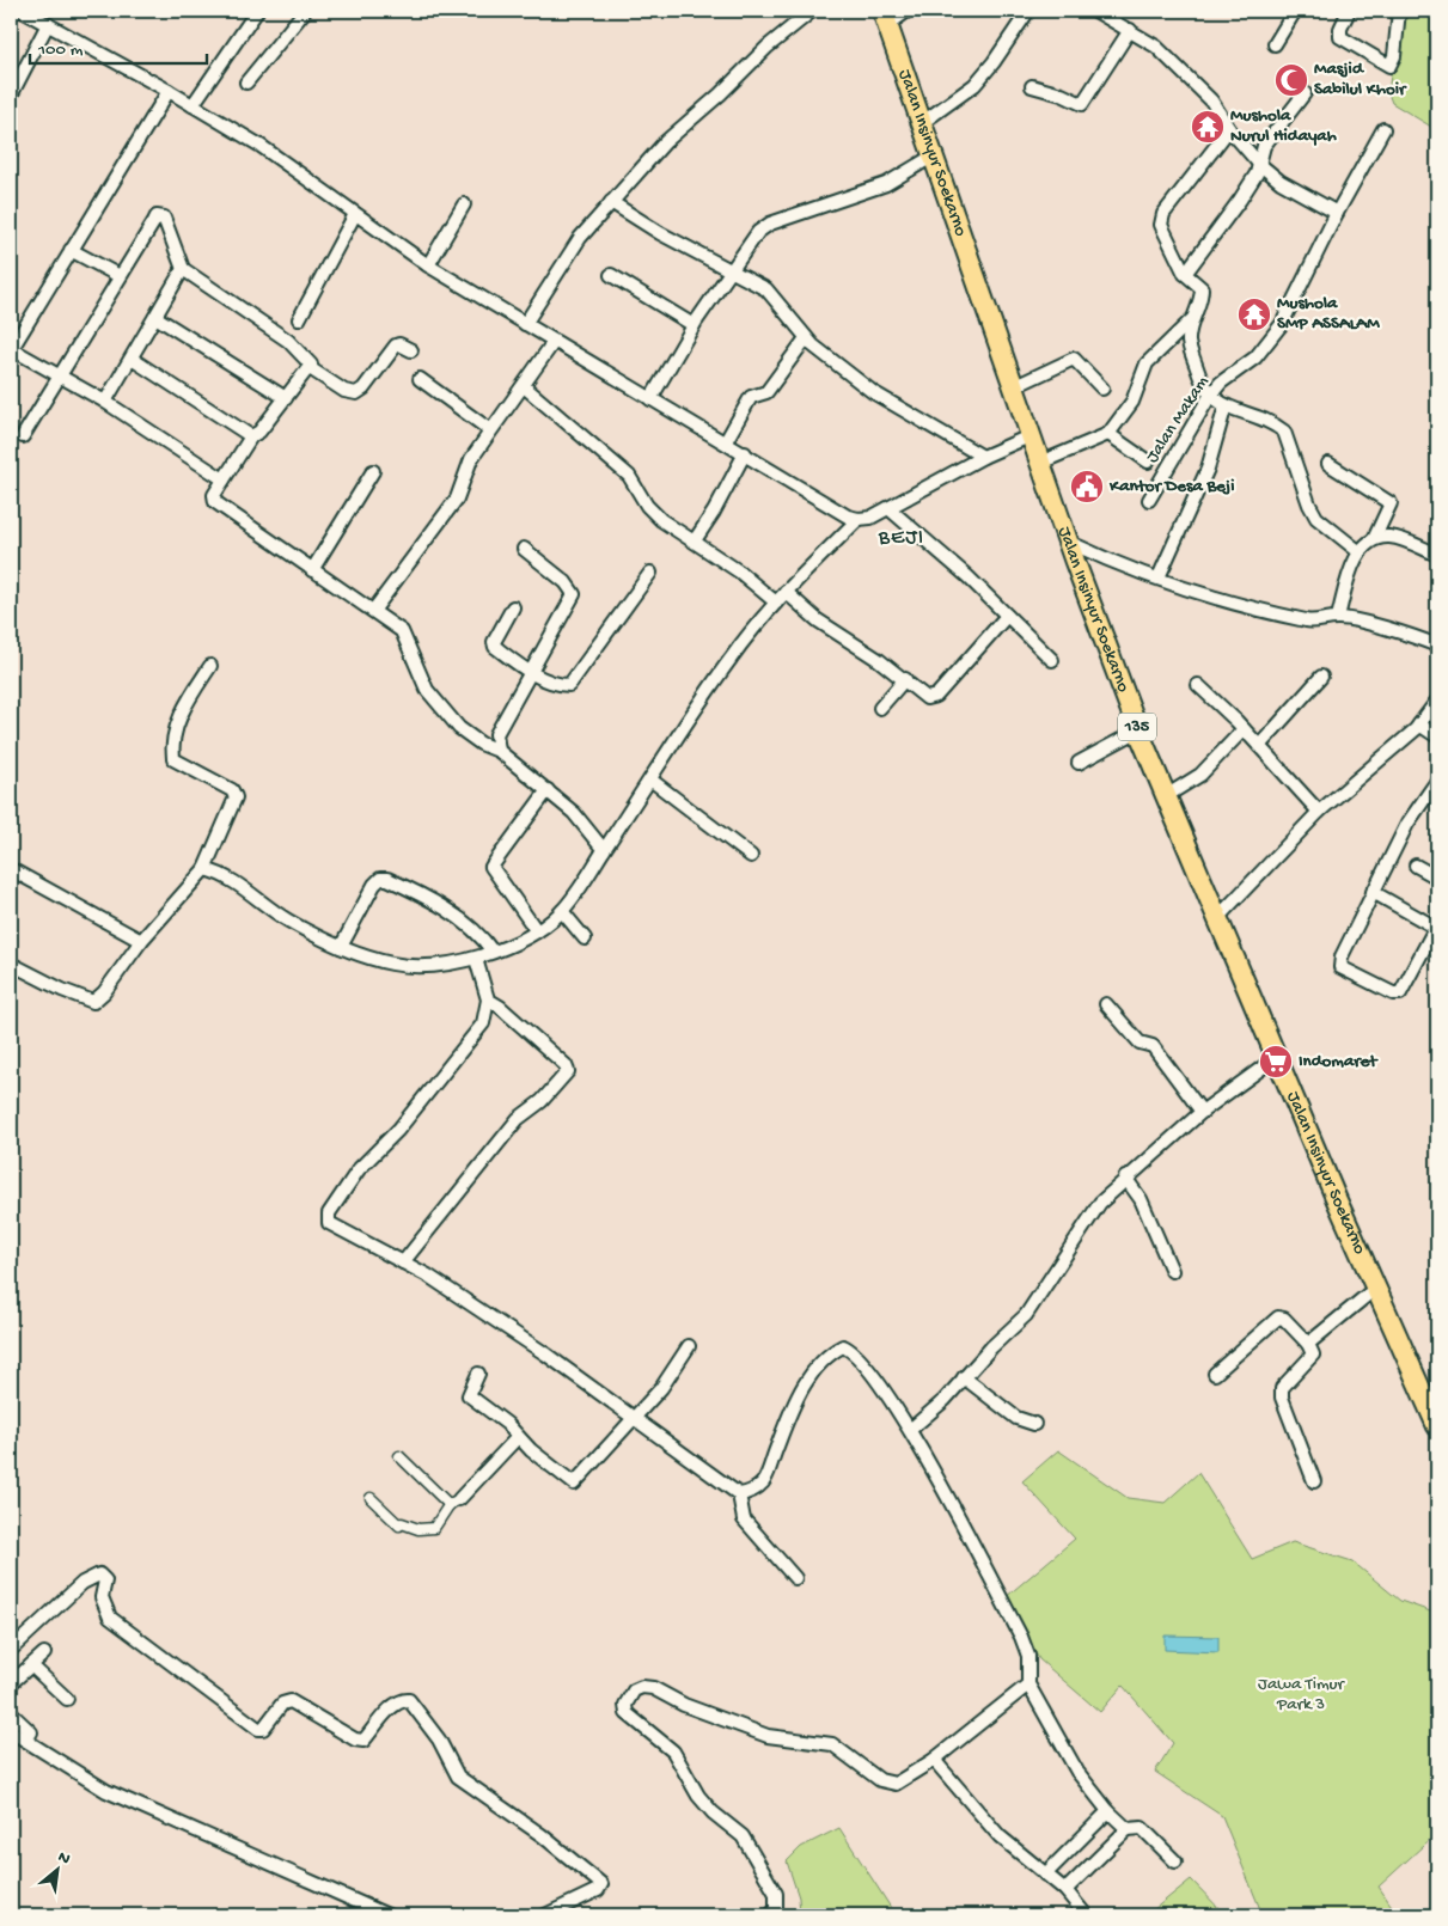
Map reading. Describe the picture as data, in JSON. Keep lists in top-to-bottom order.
{
  "streets": {
    "main road": ["Jalan Insinyur Soekarno", "135"],
    "street": ["Jalan Makam"]
  },
  "districts": ["BEJI"],
  "parks": ["Jawa Timur Park 3"],
  "places": {
    "mosque": ["Masjid Sabilul Khoir"],
    "temple": ["Mushola Nurul Hidayah", "Mushola SMP ASSALAM"],
    "public building": ["Kantor Desa Beji"],
    "supermarket": ["Indomaret"]
  },
  "scale_bar": "100 m",
  "north": "top right"
}
